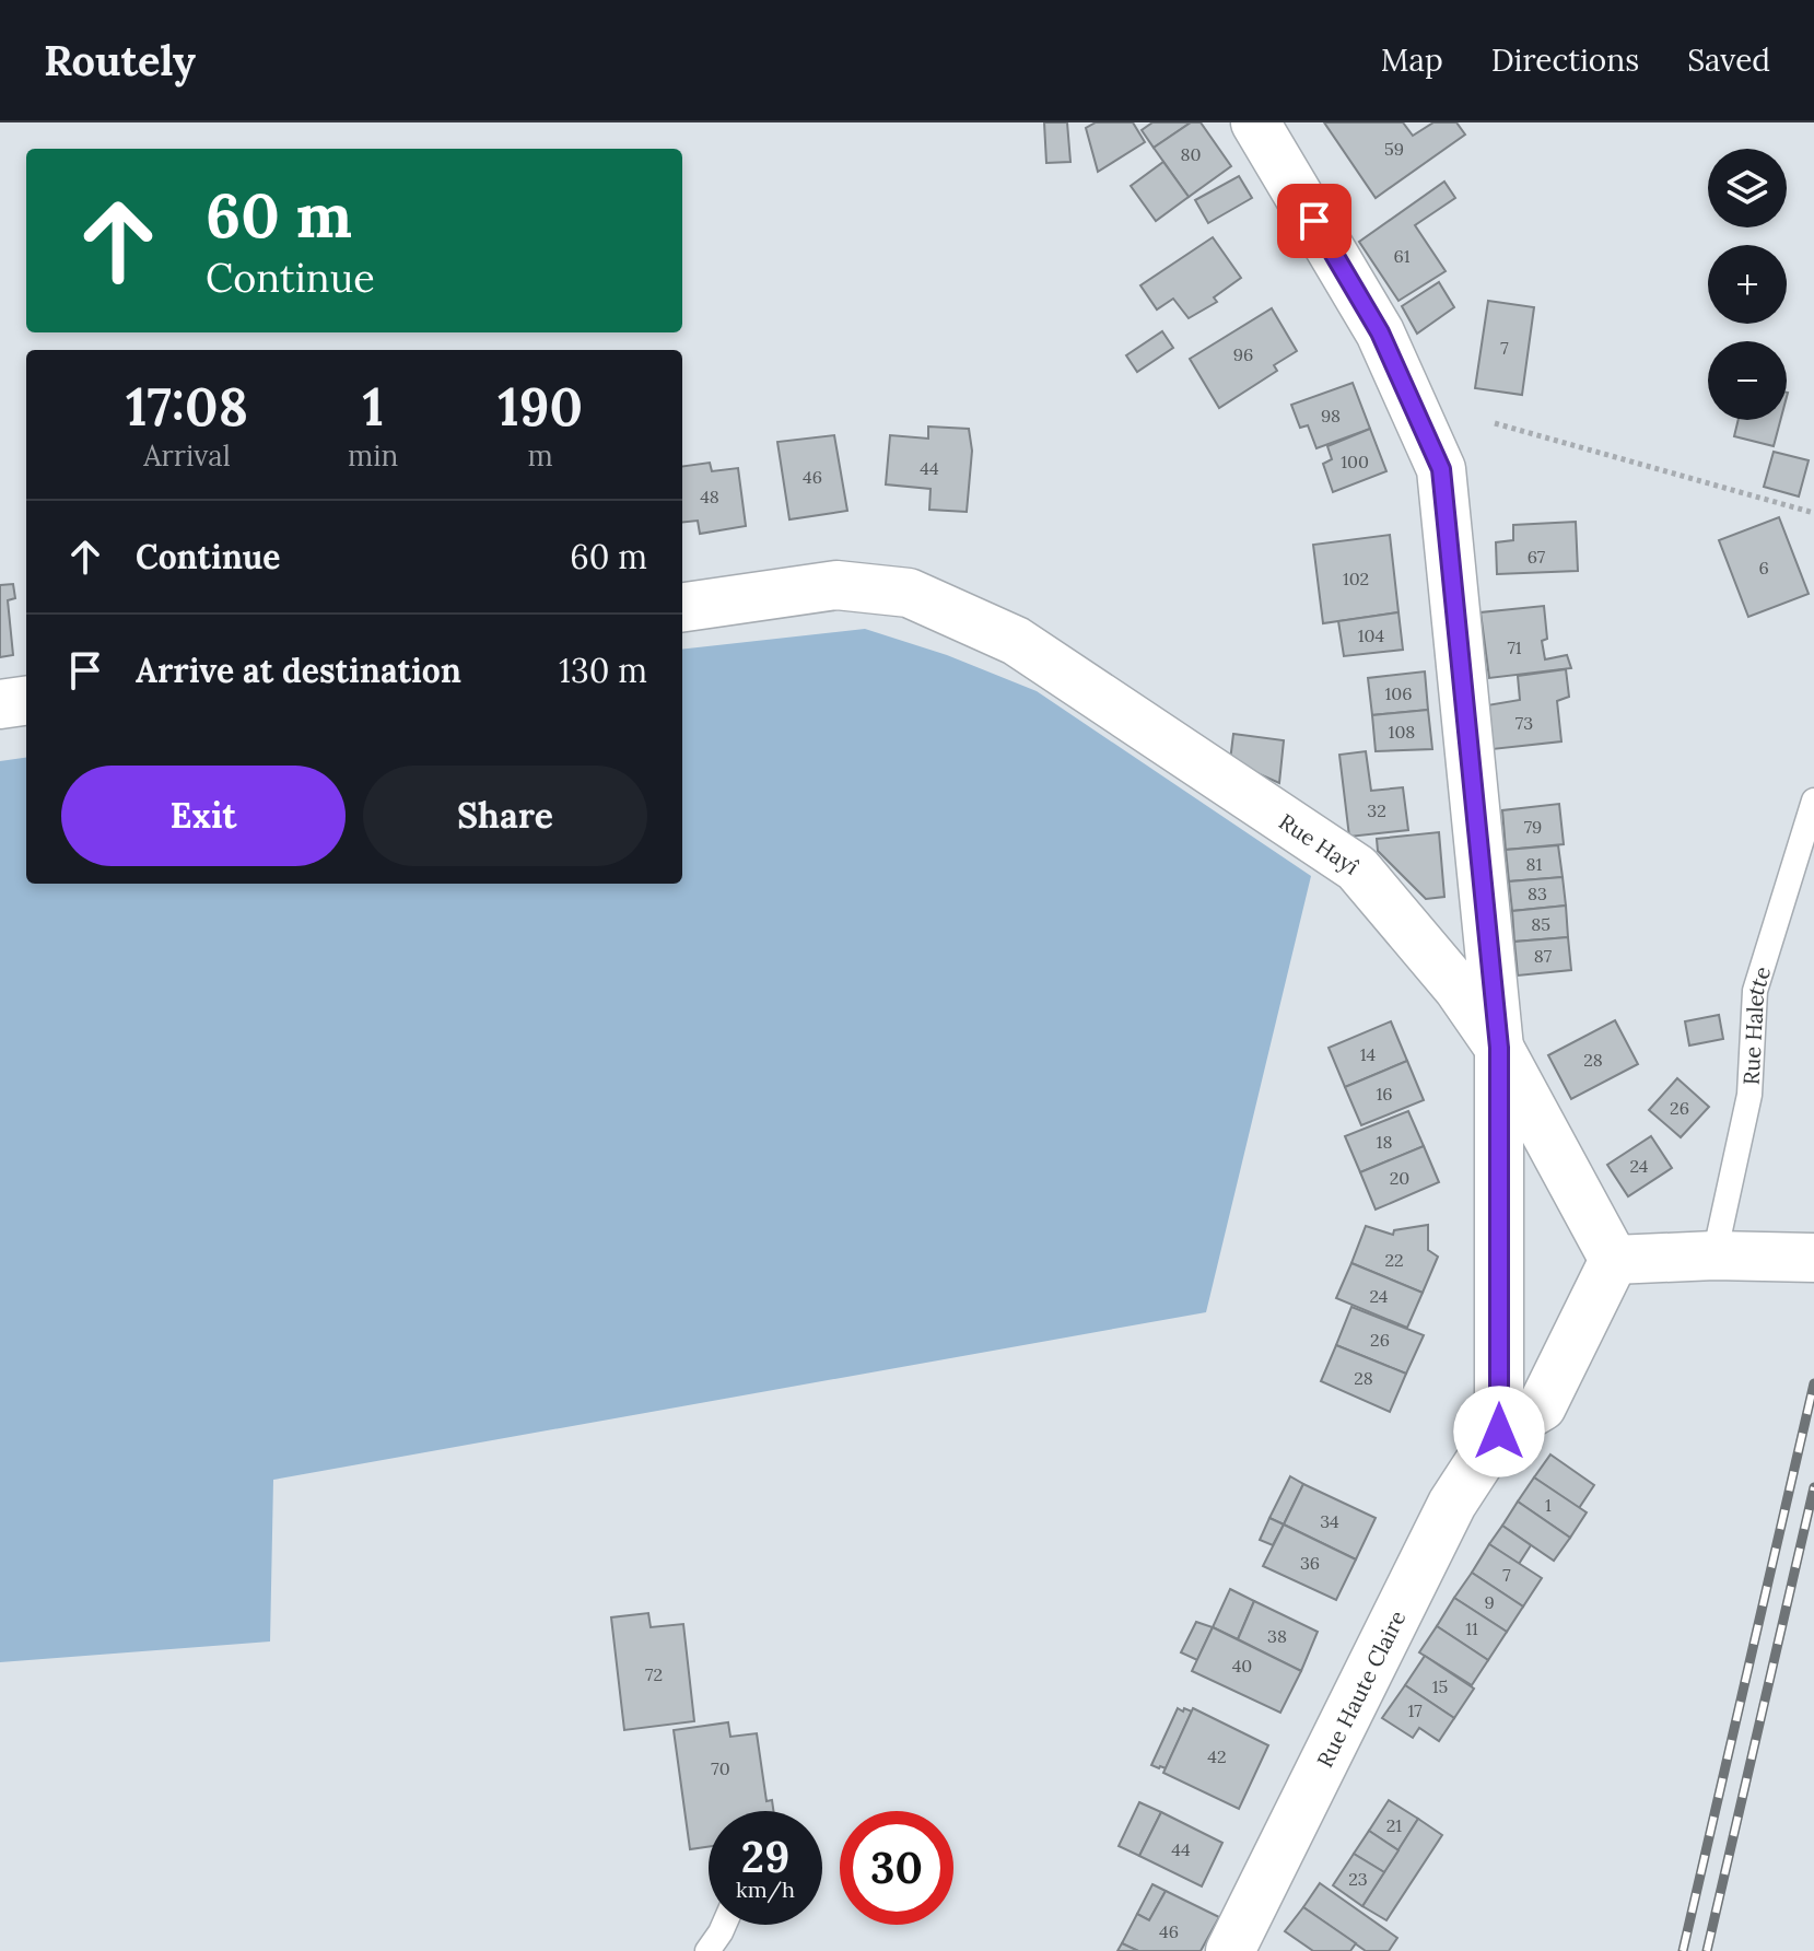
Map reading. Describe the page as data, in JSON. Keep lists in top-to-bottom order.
{
  "streets": {
    "street": ["Rue Hayî", "Rue Haute Claire"],
    "lane": ["Rue Halette"]
  },
  "house_numbers": [
    "59",
    "80",
    "61",
    "7",
    "96",
    "98",
    "100",
    "44",
    "46",
    "48",
    "67",
    "6",
    "102",
    "104",
    "71",
    "106",
    "73",
    "108",
    "32",
    "79",
    "81",
    "83",
    "85",
    "87",
    "14",
    "28",
    "16",
    "26",
    "18",
    "24",
    "20",
    "22",
    "24",
    "26",
    "28",
    "1",
    "34",
    "36",
    "7",
    "9",
    "11",
    "38",
    "40",
    "72",
    "15",
    "17",
    "42",
    "70",
    "21",
    "44",
    "23",
    "46"
  ],
  "page": {
    "header": "Routely",
    "nav": ["Map", "Directions", "Saved"],
    "map_buttons": ["+", "−"],
    "turn": ["60 m", "Continue"],
    "eta": [
      "17:08",
      "Arrival",
      "1",
      "min",
      "190",
      "m"
    ],
    "list": [
      {
        "name": "Continue",
        "value": "60 m"
      },
      {
        "name": "Arrive at destination",
        "value": "130 m"
      }
    ],
    "buttons": ["Exit", "Share"],
    "speed": "29 km/h",
    "limit": "30"
  }
}
